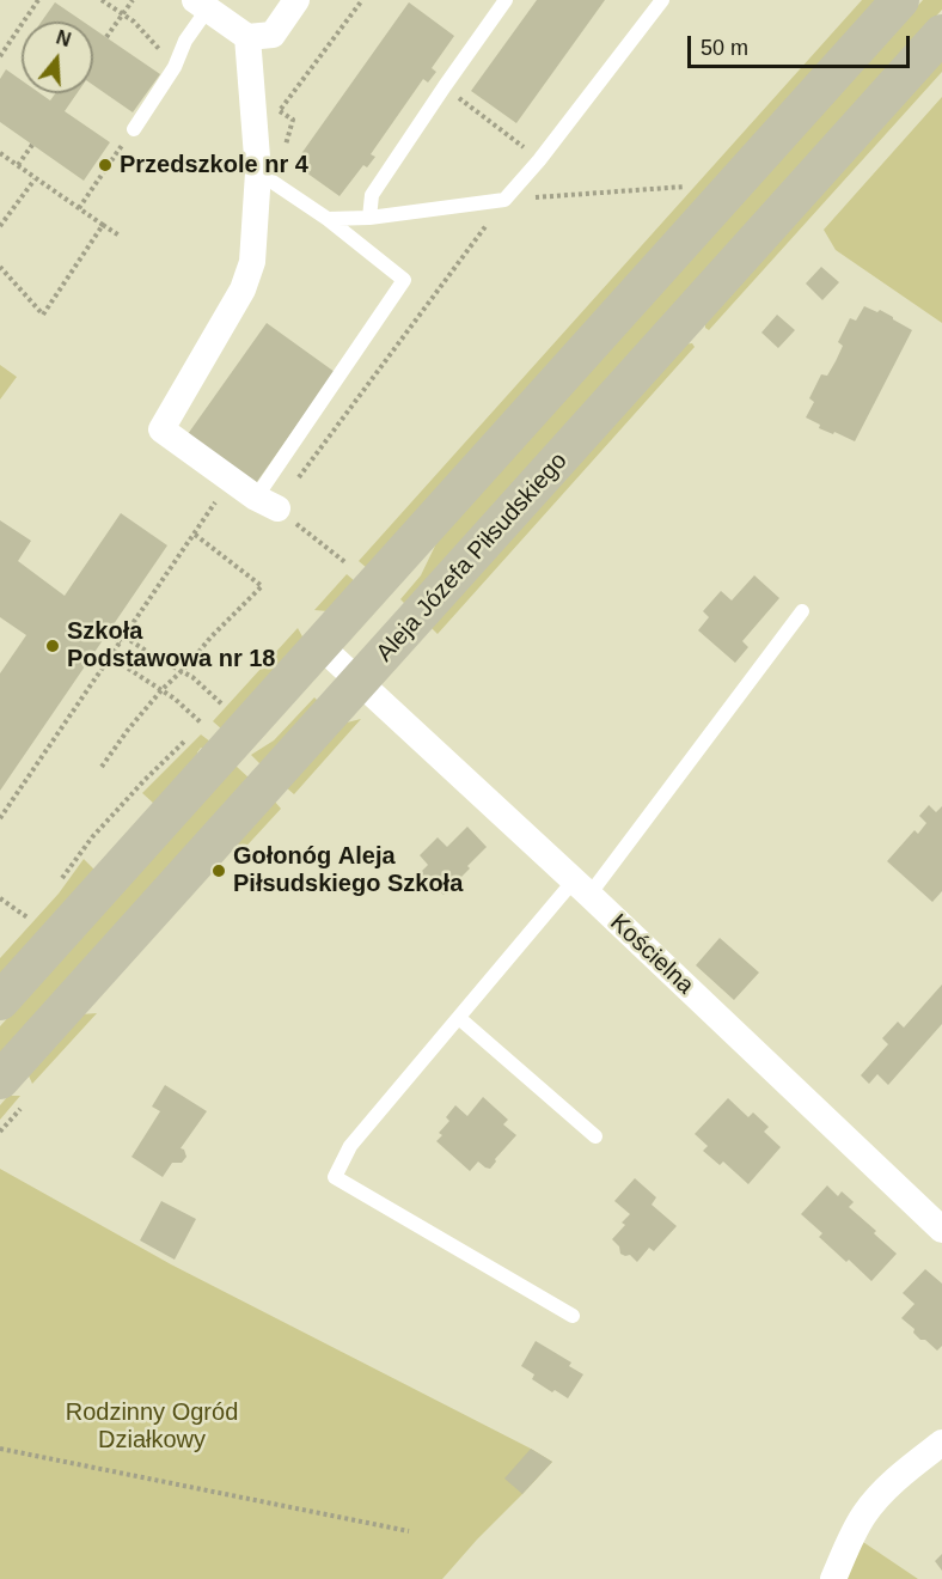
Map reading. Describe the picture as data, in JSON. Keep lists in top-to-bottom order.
{
  "streets": {
    "street": ["Aleja Józefa Piłsudskiego", "Kościelna"]
  },
  "crossings": [
    ["Aleja Józefa Piłsudskiego", "Kościelna"]
  ],
  "parks": ["Rodzinny Ogród Działkowy"],
  "places": ["Przedszkole nr 4", "Szkoła Podstawowa nr 18", "Gołonóg Aleja Piłsudskiego Szkoła"],
  "scale_bar": "50 m",
  "north": "top"
}
